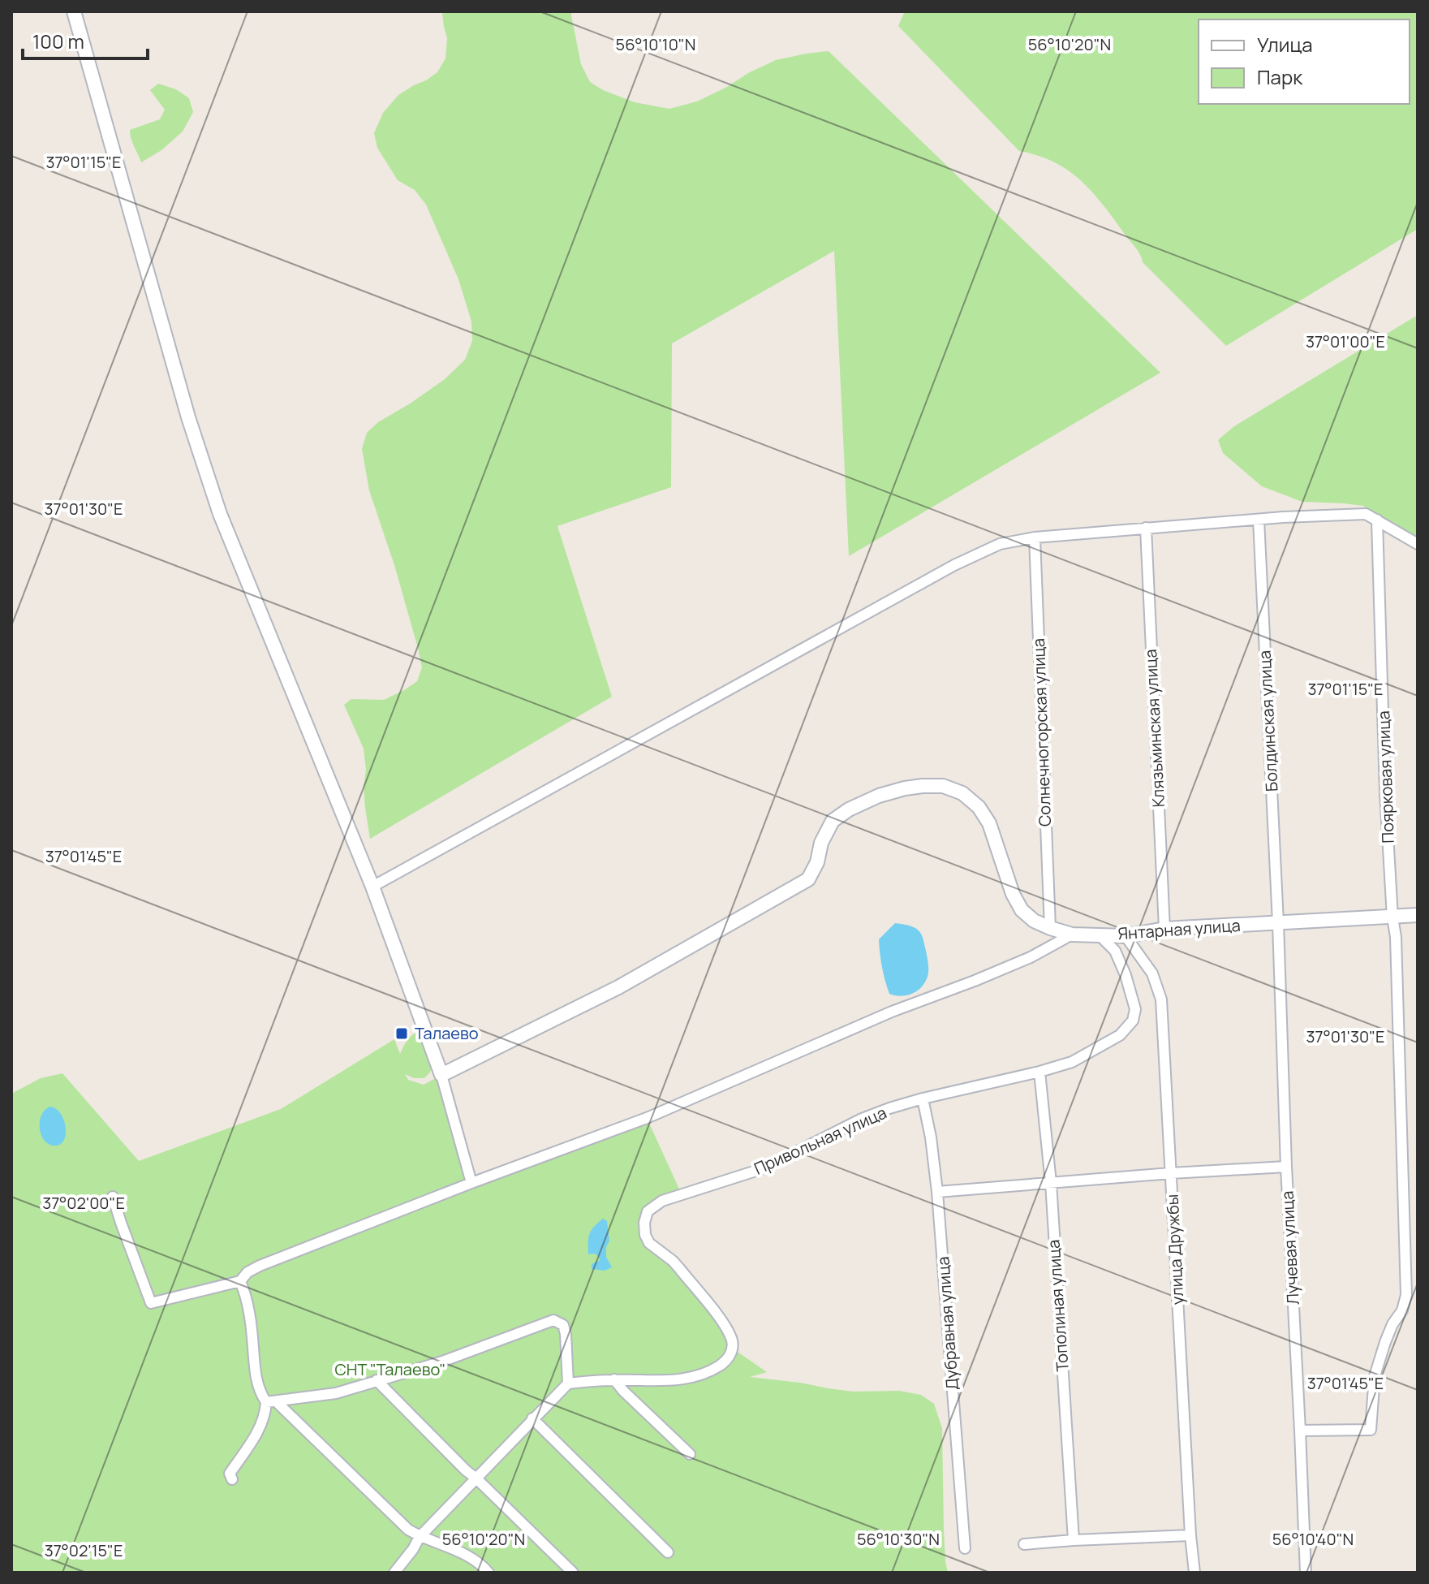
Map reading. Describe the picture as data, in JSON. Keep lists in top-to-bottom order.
{
  "streets": {
    "street": [
      "Болдинская улица",
      "Клязьминская улица",
      "Солнечногорская улица",
      "Поярковая улица",
      "Янтарная улица",
      "Привольная улица",
      "Лучевая улица",
      "улица Дружбы",
      "Тополиная улица",
      "Дубравная улица"
    ]
  },
  "crossings": [
    ["Болдинская улица", "Янтарная улица"],
    ["Болдинская улица", "Лучевая улица"],
    ["Клязьминская улица", "Янтарная улица"],
    ["Солнечногорская улица", "Янтарная улица"],
    ["Поярковая улица", "Янтарная улица"],
    ["Поярковая улица", "Лучевая улица"],
    ["Янтарная улица", "Привольная улица"],
    ["Янтарная улица", "Лучевая улица"],
    ["Янтарная улица", "улица Дружбы"],
    ["Привольная улица", "Тополиная улица"],
    ["Привольная улица", "Дубравная улица"]
  ],
  "parks": ["СНТ \"Талаево\""],
  "places": {
    "transit": ["Талаево"]
  },
  "legend": ["Улица", "Парк"],
  "scale_bar": "100 m",
  "coordinates": [
    "56°10'10\"N",
    "56°10'20\"N",
    "37°01'15\"E",
    "37°01'00\"E",
    "37°01'30\"E",
    "37°01'45\"E",
    "37°02'00\"E",
    "56°10'30\"N",
    "56°10'40\"N",
    "37°02'15\"E"
  ]
}
